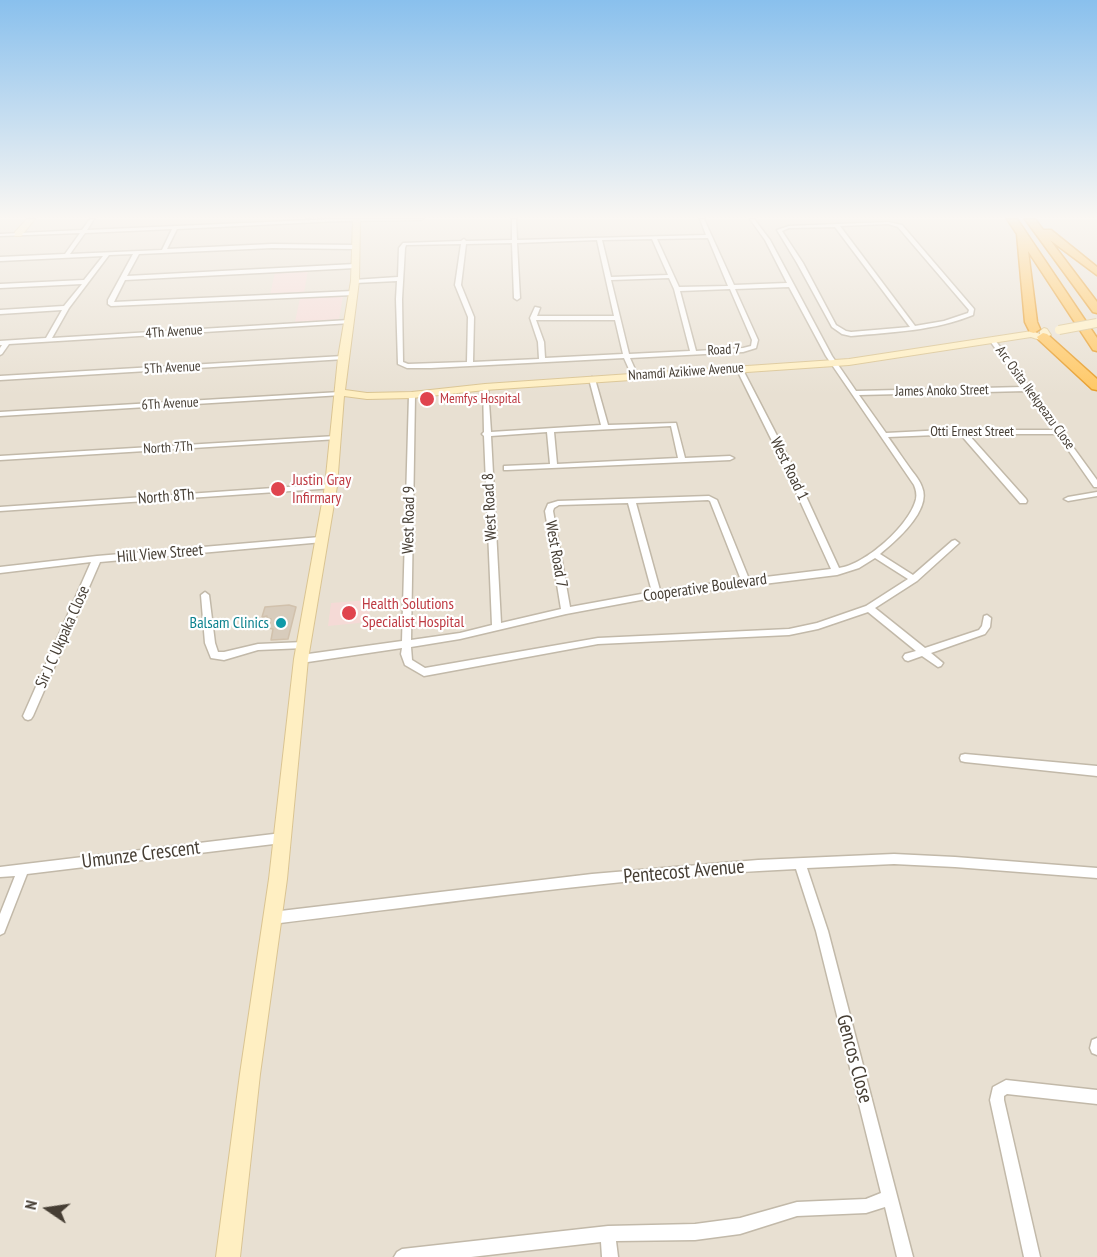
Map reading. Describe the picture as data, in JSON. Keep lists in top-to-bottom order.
{
  "streets": {
    "main road": ["Nnamdi Azikiwe Avenue"],
    "street": [
      "4Th Avenue",
      "Road 7",
      "5Th Avenue",
      "James Anoko Street",
      "Arc Osita Ikekpeazu Close",
      "6Th Avenue",
      "Otti Ernest Street",
      "North 7Th",
      "West Road 1",
      "North 8Th",
      "West Road 8",
      "West Road 9",
      "Hill View Street",
      "West Road 7",
      "Cooperative Boulevard",
      "Sir J C Ukpaka Close",
      "Umunze Crescent",
      "Pentecost Avenue",
      "Gencos Close"
    ]
  },
  "crossings": [
    ["Nnamdi Azikiwe Avenue", "Arc Osita Ikekpeazu Close"],
    ["Nnamdi Azikiwe Avenue", "6Th Avenue"],
    ["Nnamdi Azikiwe Avenue", "West Road 1"],
    ["Nnamdi Azikiwe Avenue", "West Road 8"],
    ["Nnamdi Azikiwe Avenue", "West Road 9"],
    ["Nnamdi Azikiwe Avenue", "Cooperative Boulevard"],
    ["James Anoko Street", "Arc Osita Ikekpeazu Close"],
    ["James Anoko Street", "Cooperative Boulevard"],
    ["Arc Osita Ikekpeazu Close", "Otti Ernest Street"],
    ["Otti Ernest Street", "Cooperative Boulevard"],
    ["West Road 1", "Cooperative Boulevard"],
    ["West Road 8", "Cooperative Boulevard"],
    ["West Road 9", "Cooperative Boulevard"],
    ["Hill View Street", "Sir J C Ukpaka Close"],
    ["West Road 7", "Cooperative Boulevard"],
    ["Pentecost Avenue", "Gencos Close"]
  ],
  "places": [
    "Memfys Hospital",
    "Justin Gray Infirmary",
    "Health Solutions Specialist Hospital",
    "Balsam Clinics"
  ],
  "north": "left"
}
